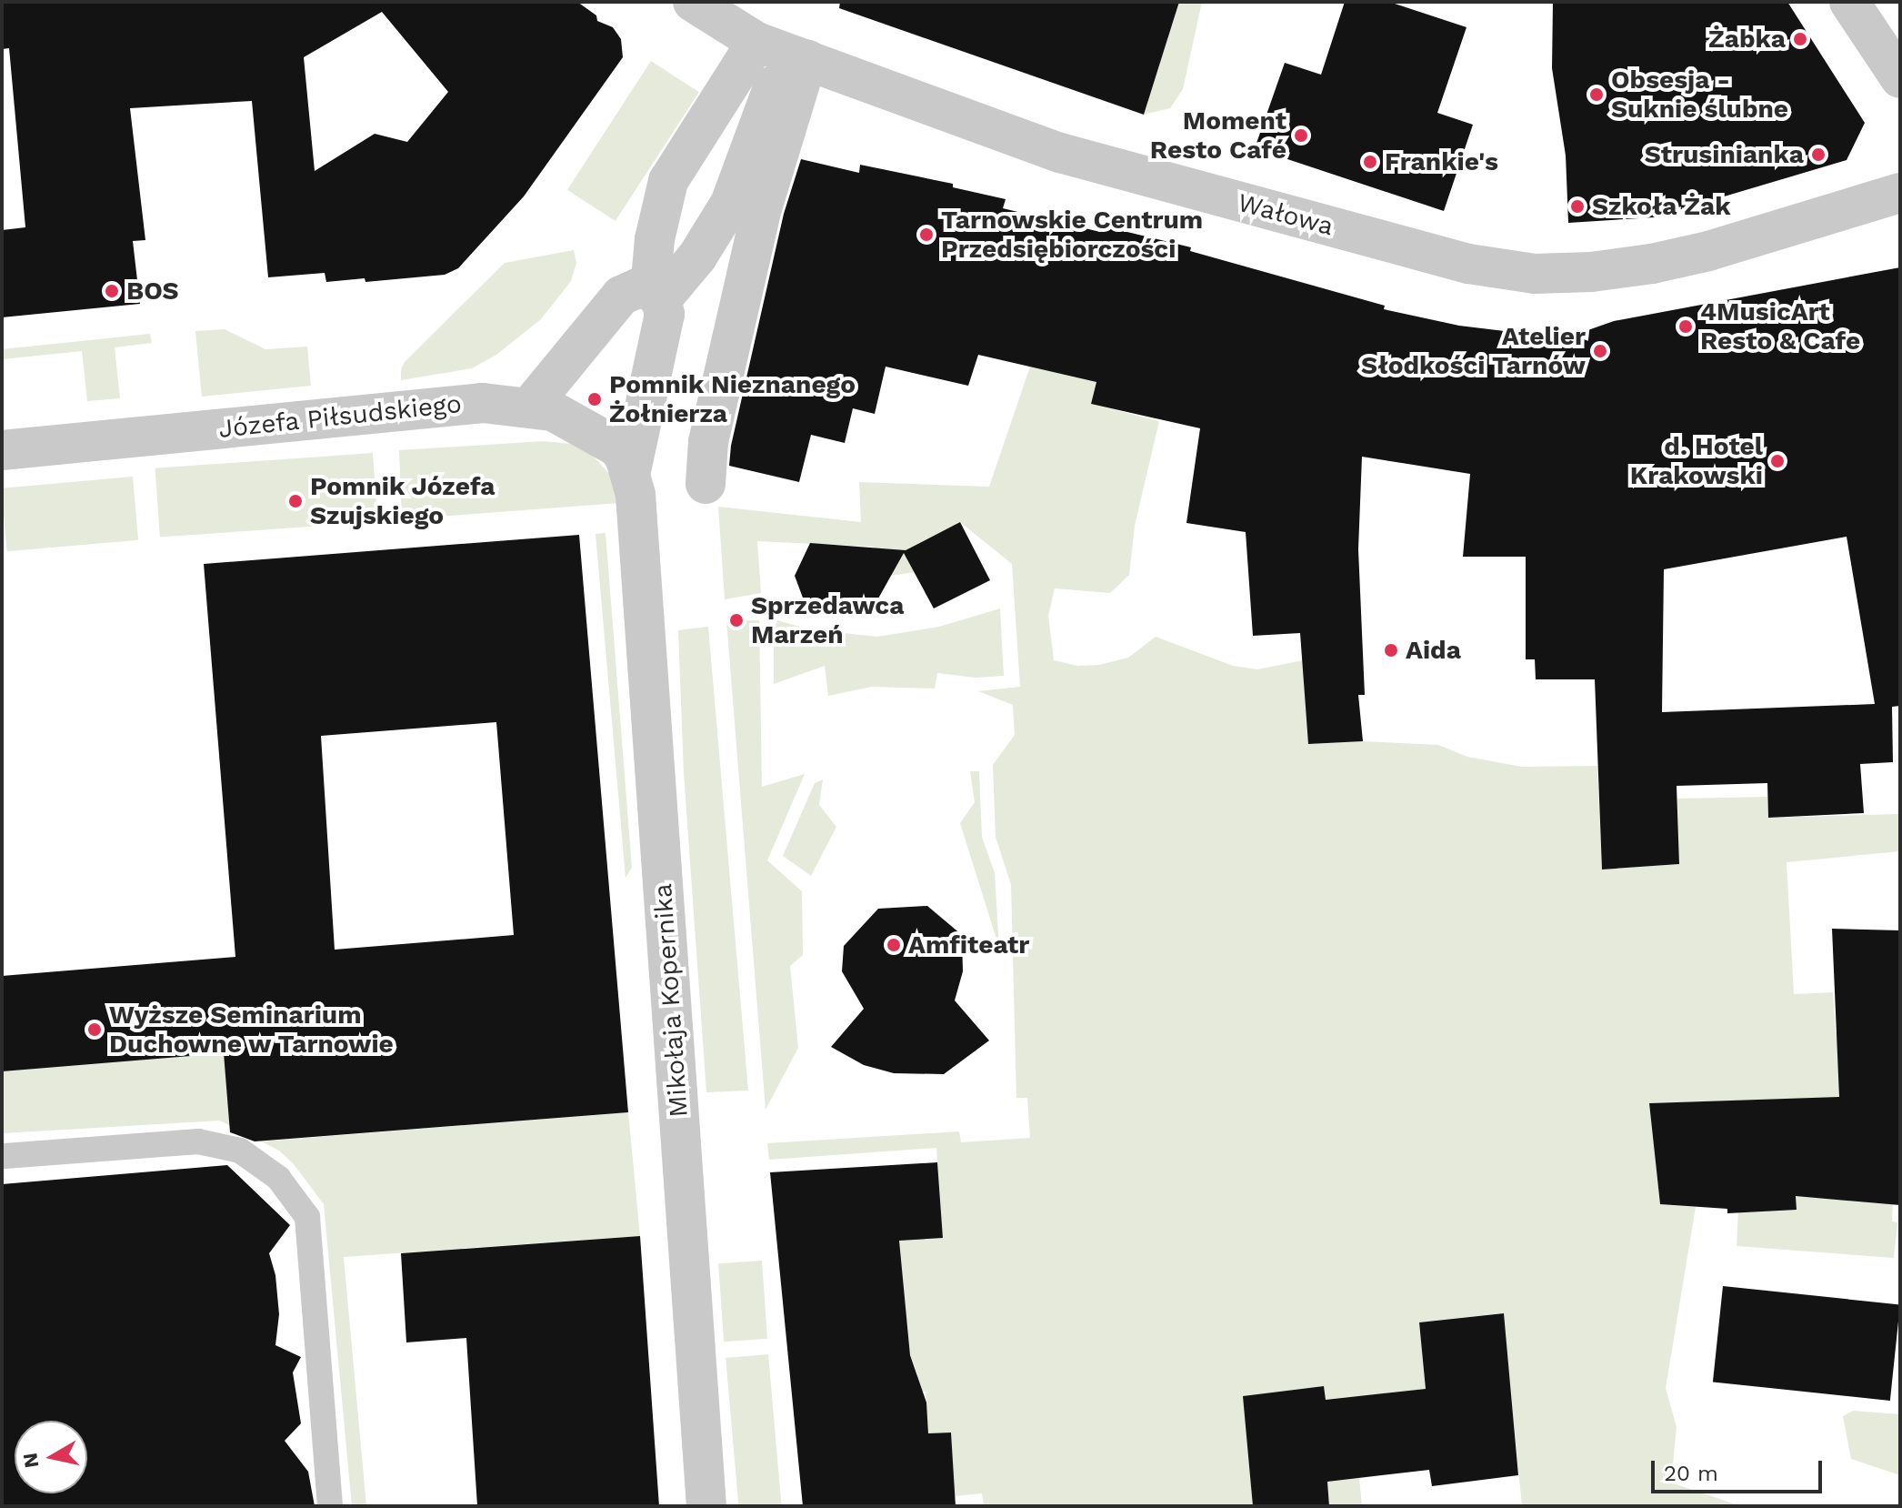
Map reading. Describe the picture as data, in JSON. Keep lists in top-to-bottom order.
{
  "streets": {
    "street": ["Wałowa", "Józefa Piłsudskiego", "Mikołaja Kopernika"]
  },
  "crossings": [
    ["Józefa Piłsudskiego", "Mikołaja Kopernika"]
  ],
  "places": [
    "Żabka",
    "Obsesja - Suknie ślubne",
    "Moment Resto Café",
    "Strusinianka",
    "Frankie's",
    "Szkoła Żak",
    "Tarnowskie Centrum Przedsiębiorczości",
    "BOS",
    "4MusicArt Resto & Cafe",
    "Atelier Słodkości Tarnów",
    "Pomnik Nieznanego Żołnierza",
    "d. Hotel Krakowski",
    "Pomnik Józefa Szujskiego",
    "Sprzedawca Marzeń",
    "Aida",
    "Amfiteatr",
    "Wyższe Seminarium Duchowne w Tarnowie"
  ],
  "scale_bar": "20 m",
  "north": "left"
}
